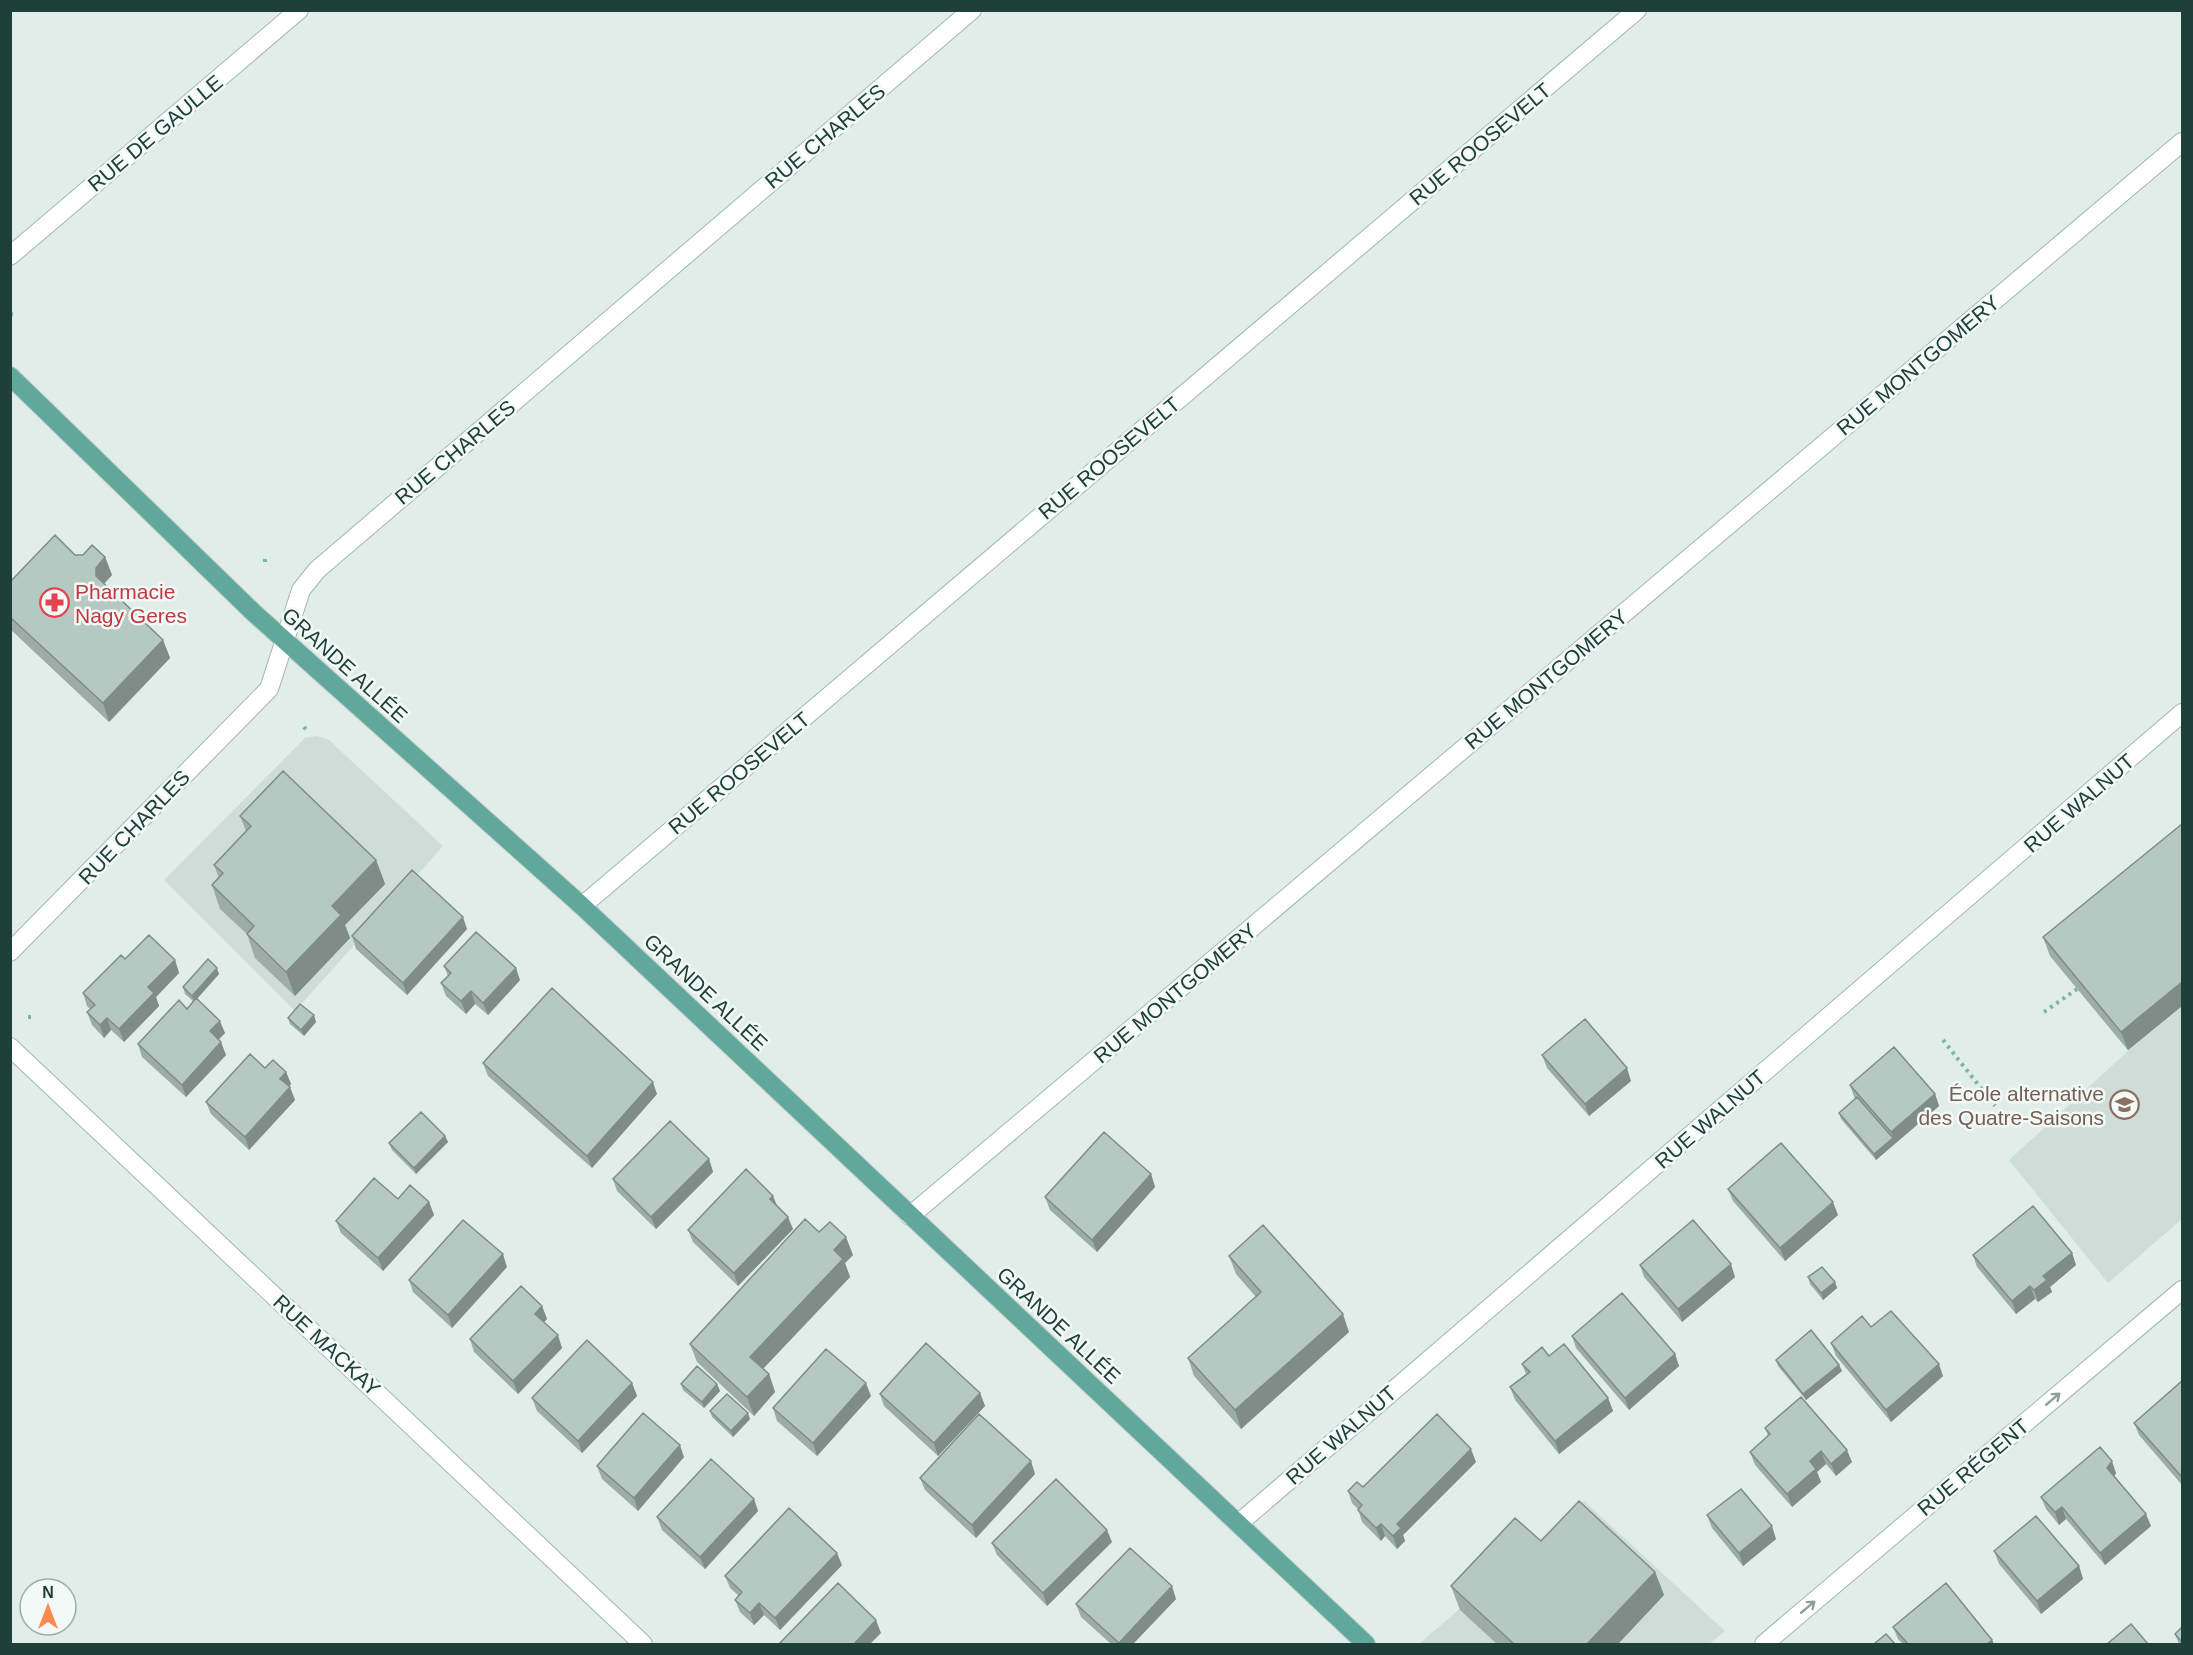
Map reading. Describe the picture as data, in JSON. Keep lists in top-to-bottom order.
{
  "streets": {
    "main road": ["GRANDE ALLÉE"],
    "street": [
      "RUE DE GAULLE",
      "RUE CHARLES",
      "RUE ROOSEVELT",
      "RUE MONTGOMERY",
      "RUE WALNUT",
      "RUE MACKAY",
      "RUE RÉGENT"
    ]
  },
  "crossings": [
    ["RUE CHARLES", "GRANDE ALLÉE"],
    ["RUE ROOSEVELT", "GRANDE ALLÉE"],
    ["RUE MONTGOMERY", "GRANDE ALLÉE"],
    ["GRANDE ALLÉE", "RUE WALNUT"]
  ],
  "one_way": ["RUE RÉGENT"],
  "places": {
    "pharmacy": ["Pharmacie Nagy Geres"],
    "school or university": ["École alternative des Quatre-Saisons"]
  },
  "north": "top"
}
